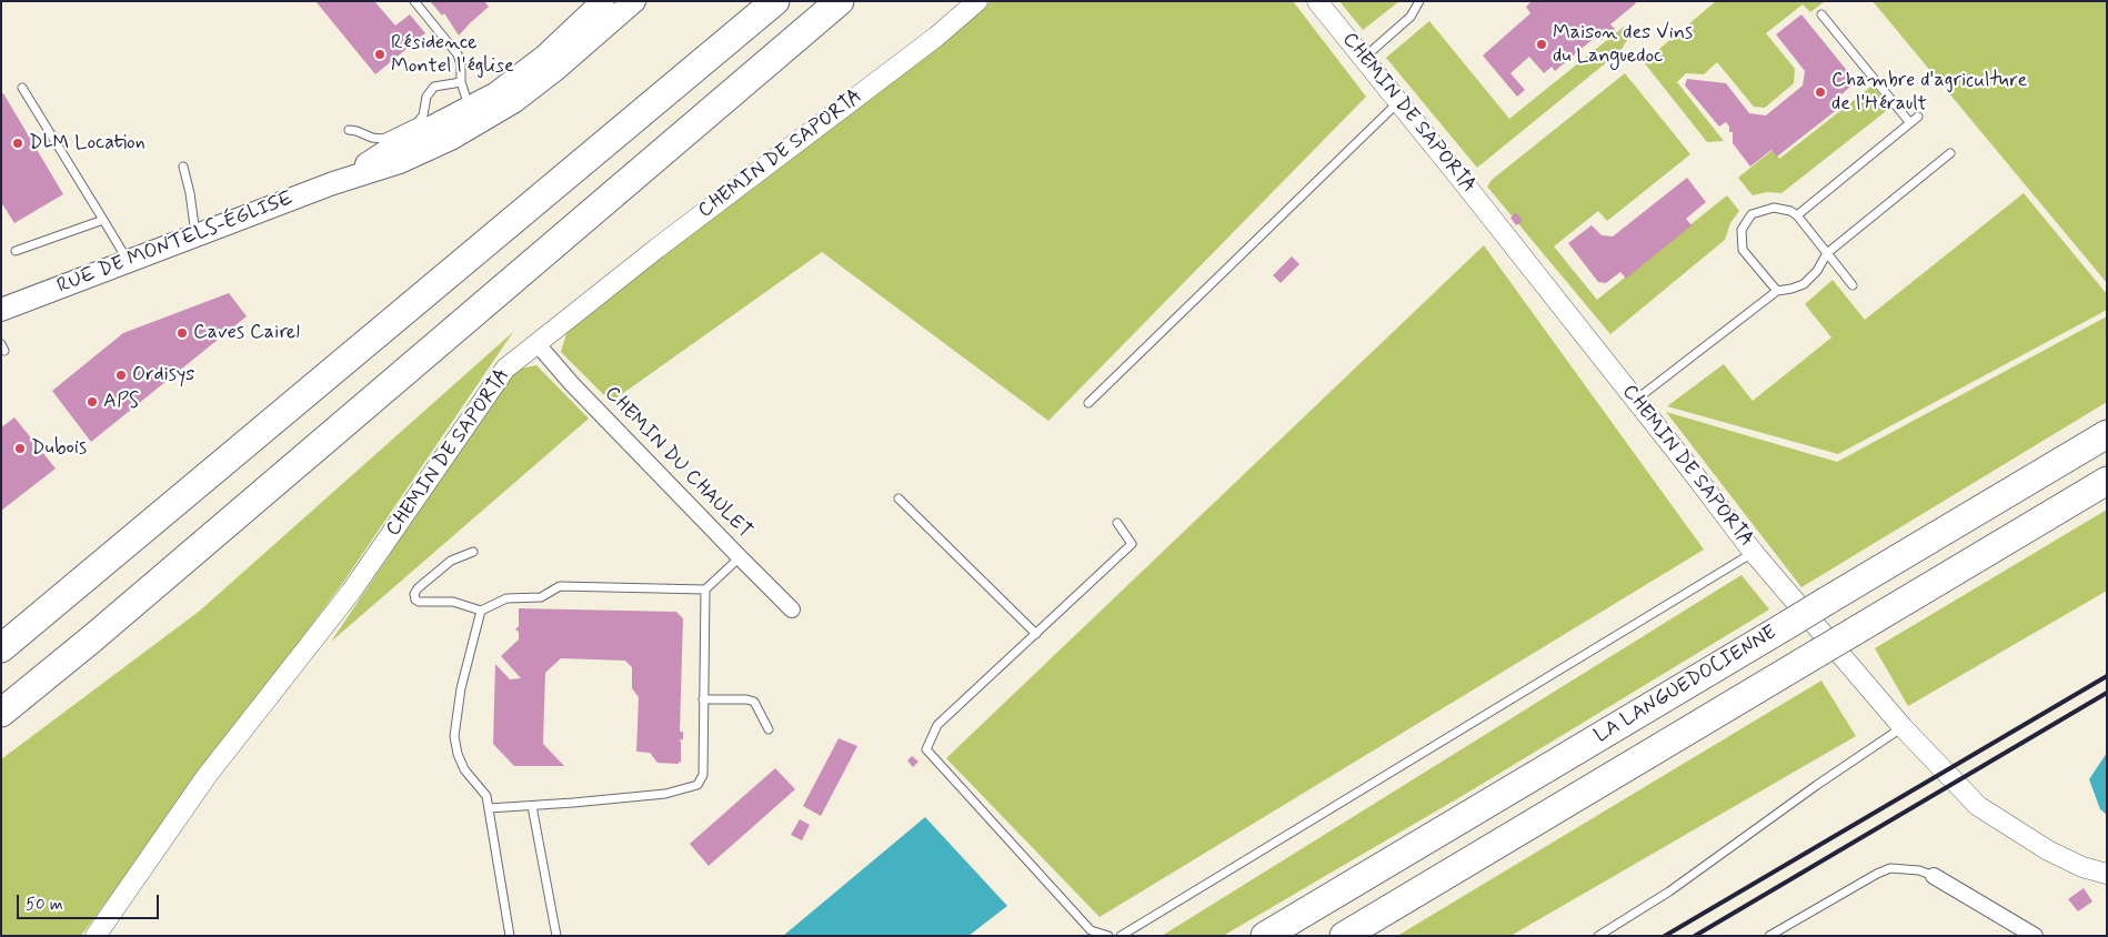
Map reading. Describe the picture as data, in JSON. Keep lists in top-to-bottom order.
{
  "streets": {
    "highway": ["LA LANGUEDOCIENNE"],
    "main road": ["RUE DE MONTELS-ÉGLISE"],
    "street": ["CHEMIN DE SAPORTA", "CHEMIN DU CHAULET"]
  },
  "crossings": [
    ["CHEMIN DE SAPORTA", "CHEMIN DU CHAULET"]
  ],
  "places": [
    "Maison des Vins du Languedoc",
    "Résidence Montel l'église",
    "Chambre d'agriculture de l'Hérault",
    "DLM Location",
    "Caves Cairel",
    "Ordisys",
    "APS",
    "Dubois"
  ],
  "scale_bar": "50 m"
}
